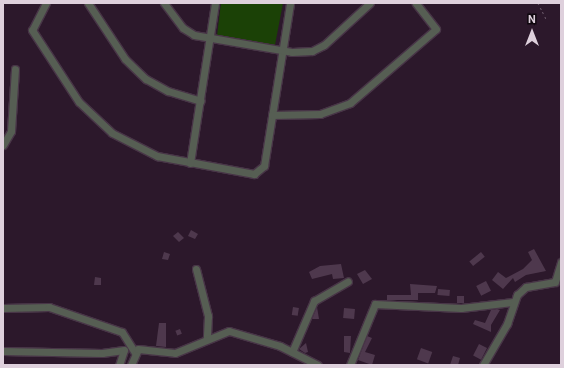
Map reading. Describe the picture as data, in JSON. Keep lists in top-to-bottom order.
{
  "north": "top"
}
